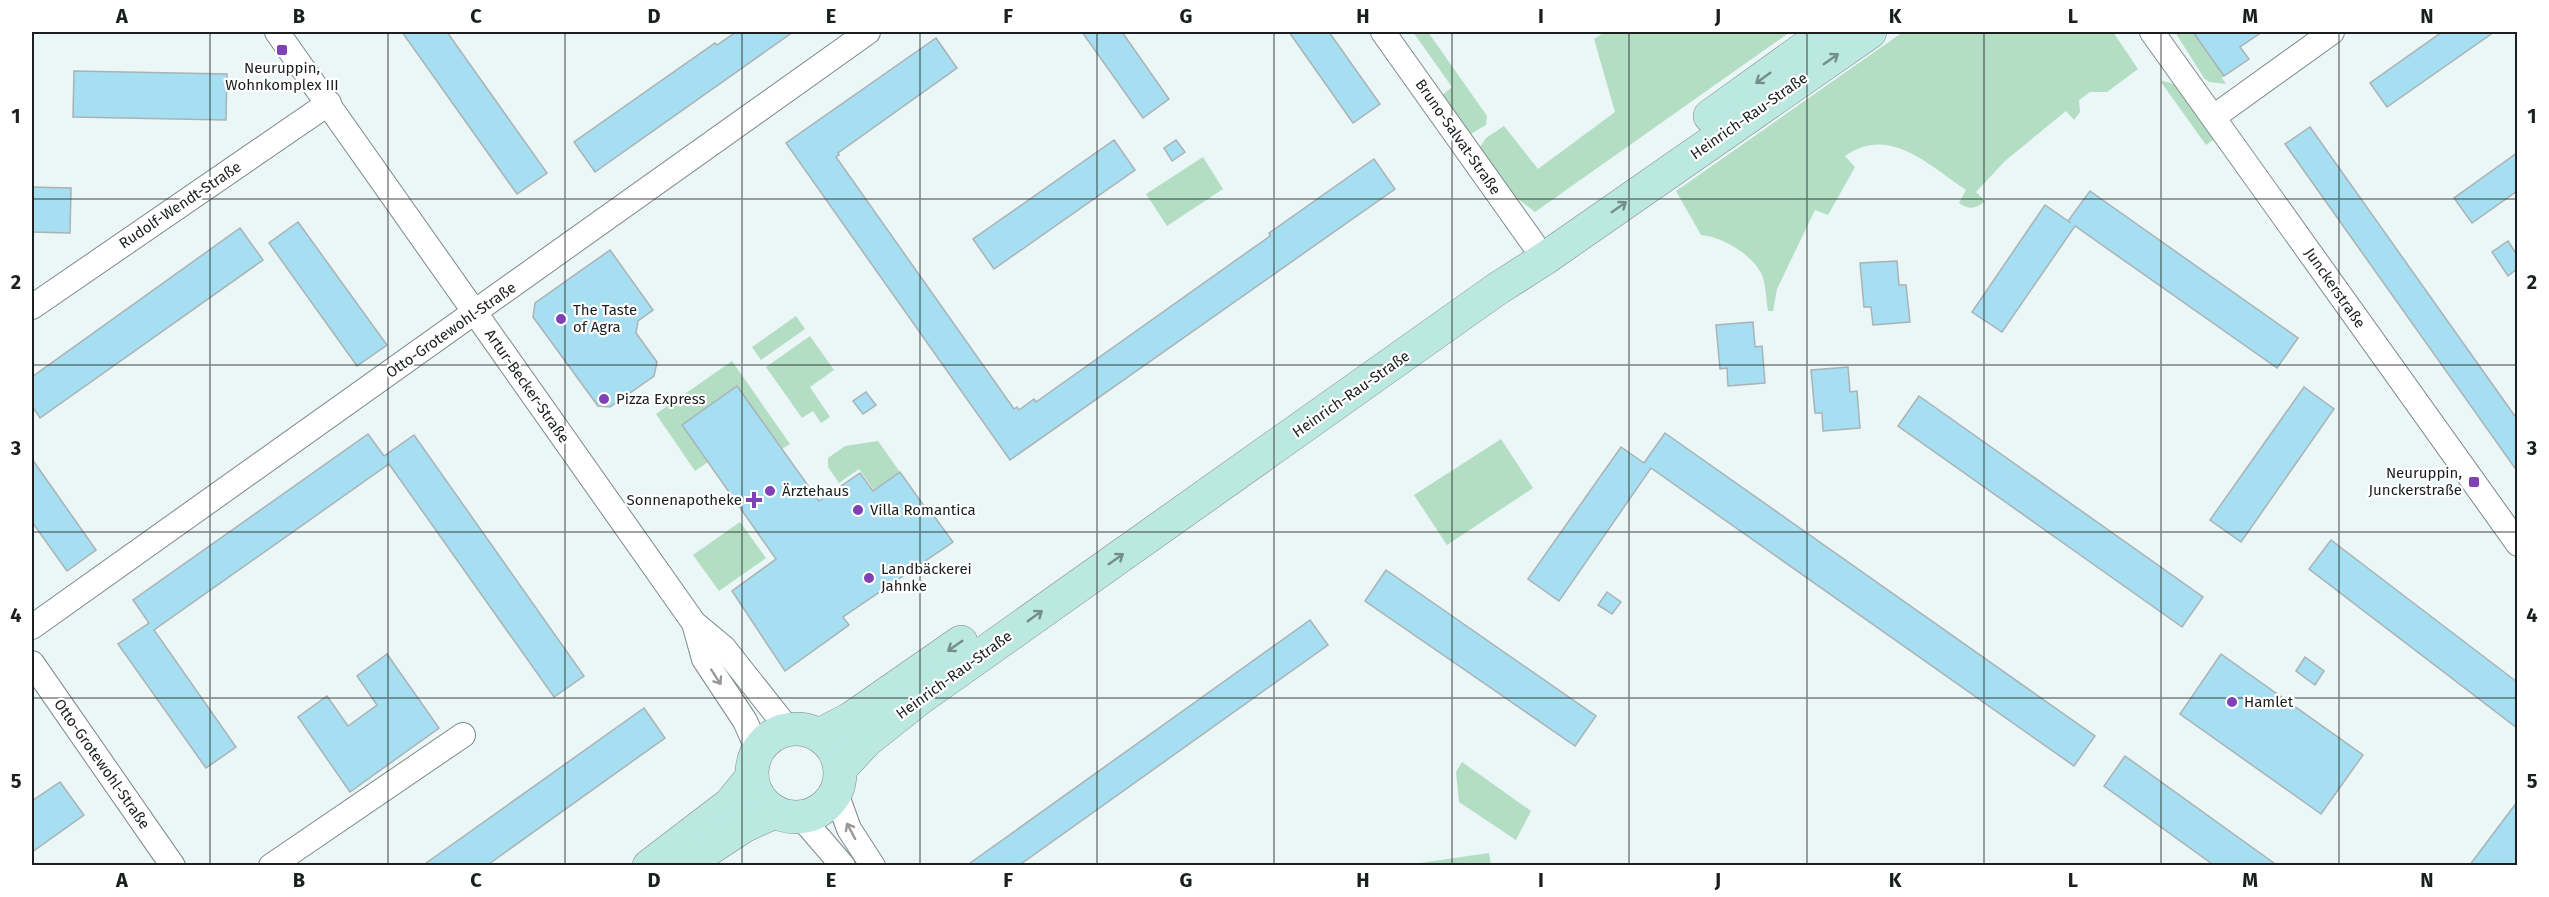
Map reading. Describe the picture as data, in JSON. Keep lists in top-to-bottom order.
{
  "streets": {
    "main road": ["Heinrich-Rau-Straße"],
    "street": [
      "Bruno-Salvat-Straße",
      "Rudolf-Wendt-Straße",
      "Junckerstraße",
      "Otto-Grotewohl-Straße",
      "Artur-Becker-Straße"
    ]
  },
  "crossings": [
    ["Heinrich-Rau-Straße", "Bruno-Salvat-Straße"],
    ["Heinrich-Rau-Straße", "Artur-Becker-Straße"],
    ["Rudolf-Wendt-Straße", "Artur-Becker-Straße"],
    ["Otto-Grotewohl-Straße", "Artur-Becker-Straße"]
  ],
  "places": {
    "transit": ["Neuruppin, Wohnkomplex III", "Neuruppin, Junckerstraße"],
    "other": [
      "The Taste of Agra",
      "Pizza Express",
      "Ärztehaus",
      "Villa Romantica",
      "Landbäckerei Jahnke",
      "Hamlet"
    ],
    "health": ["Sonnenapotheke"]
  },
  "grid": {
    "columns": [
      "A",
      "B",
      "C",
      "D",
      "E",
      "F",
      "G",
      "H",
      "I",
      "J",
      "K",
      "L",
      "M",
      "N"
    ],
    "rows": [
      "1",
      "2",
      "3",
      "4",
      "5"
    ]
  }
}
